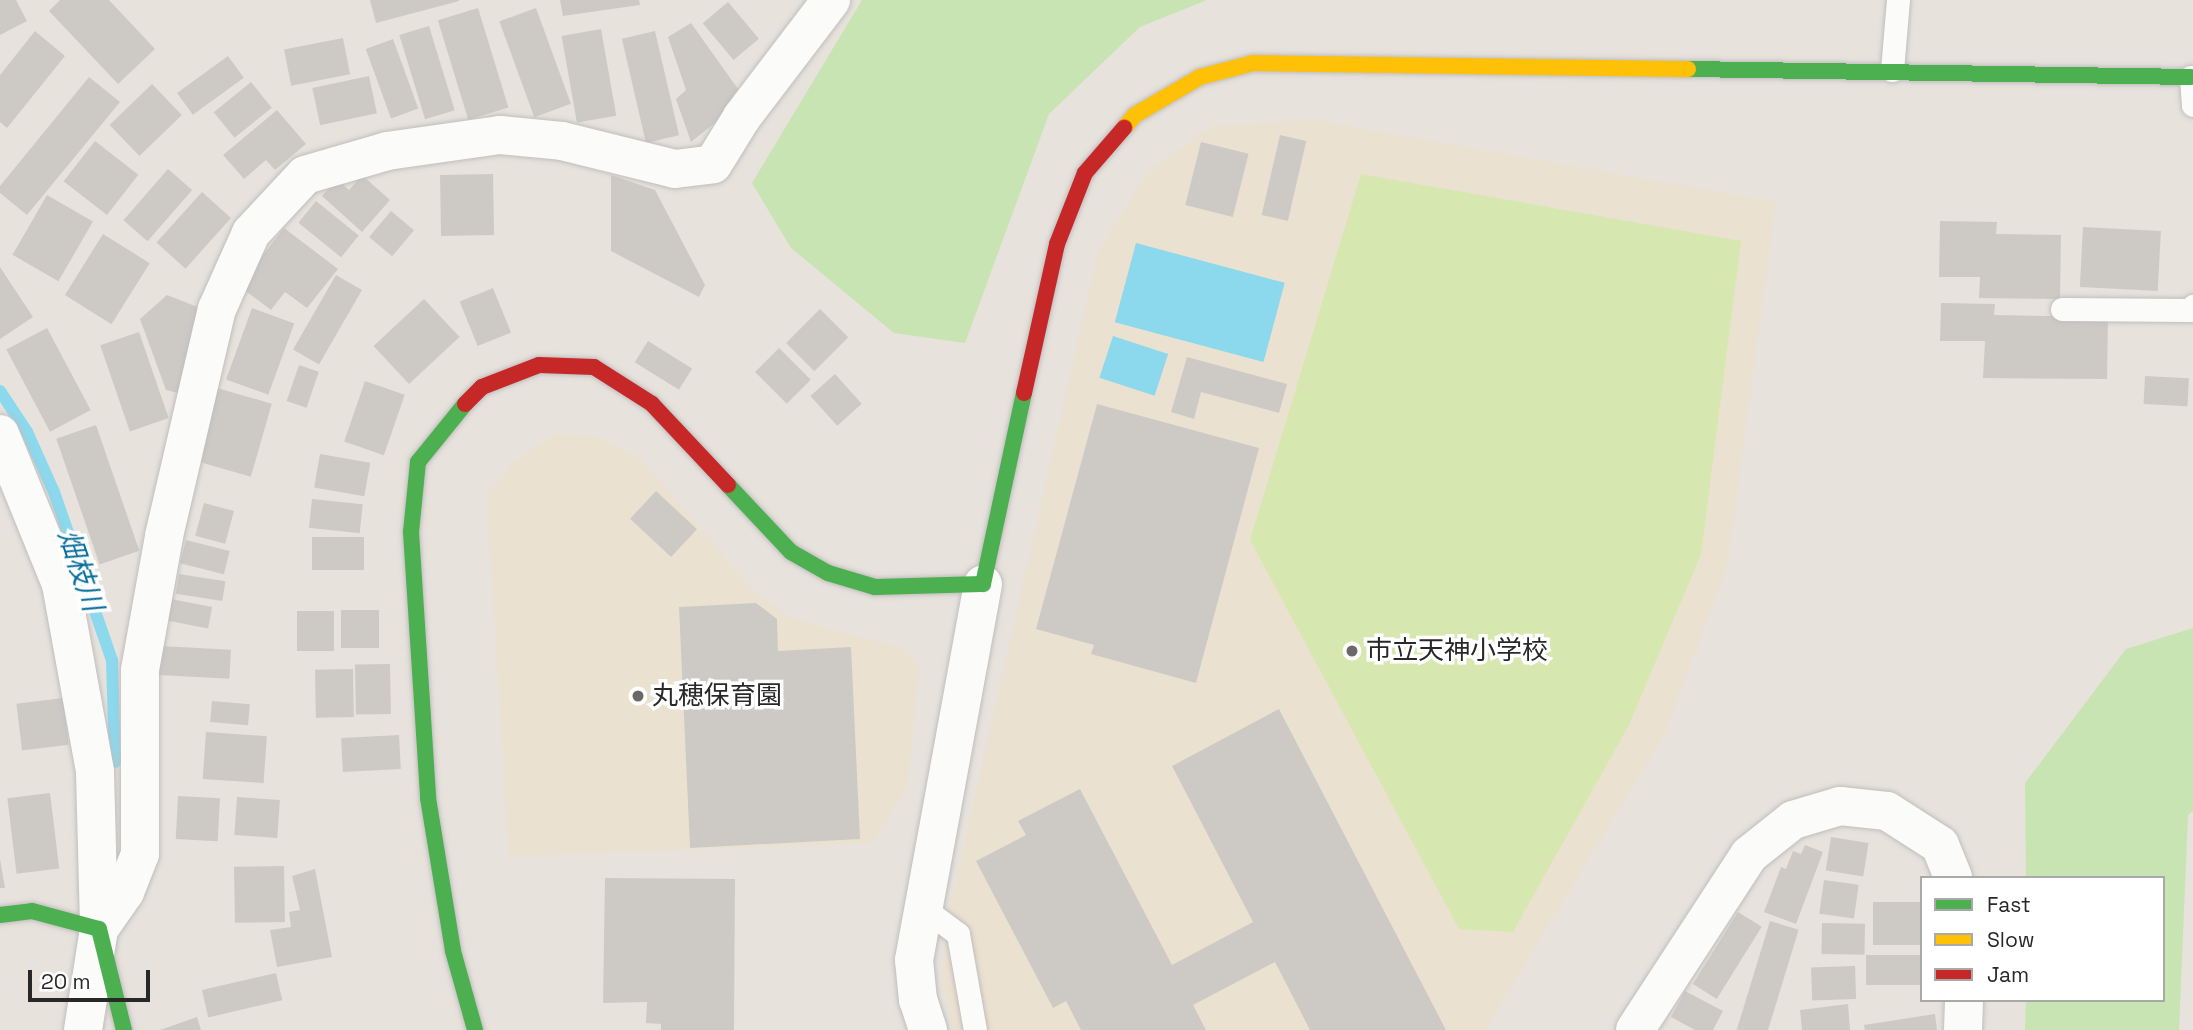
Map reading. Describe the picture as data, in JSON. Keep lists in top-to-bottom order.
{
  "water": ["畑枝川"],
  "places": ["市立天神小学校", "丸穂保育園"],
  "legend": ["Fast", "Slow", "Jam"],
  "scale_bar": "20 m"
}
